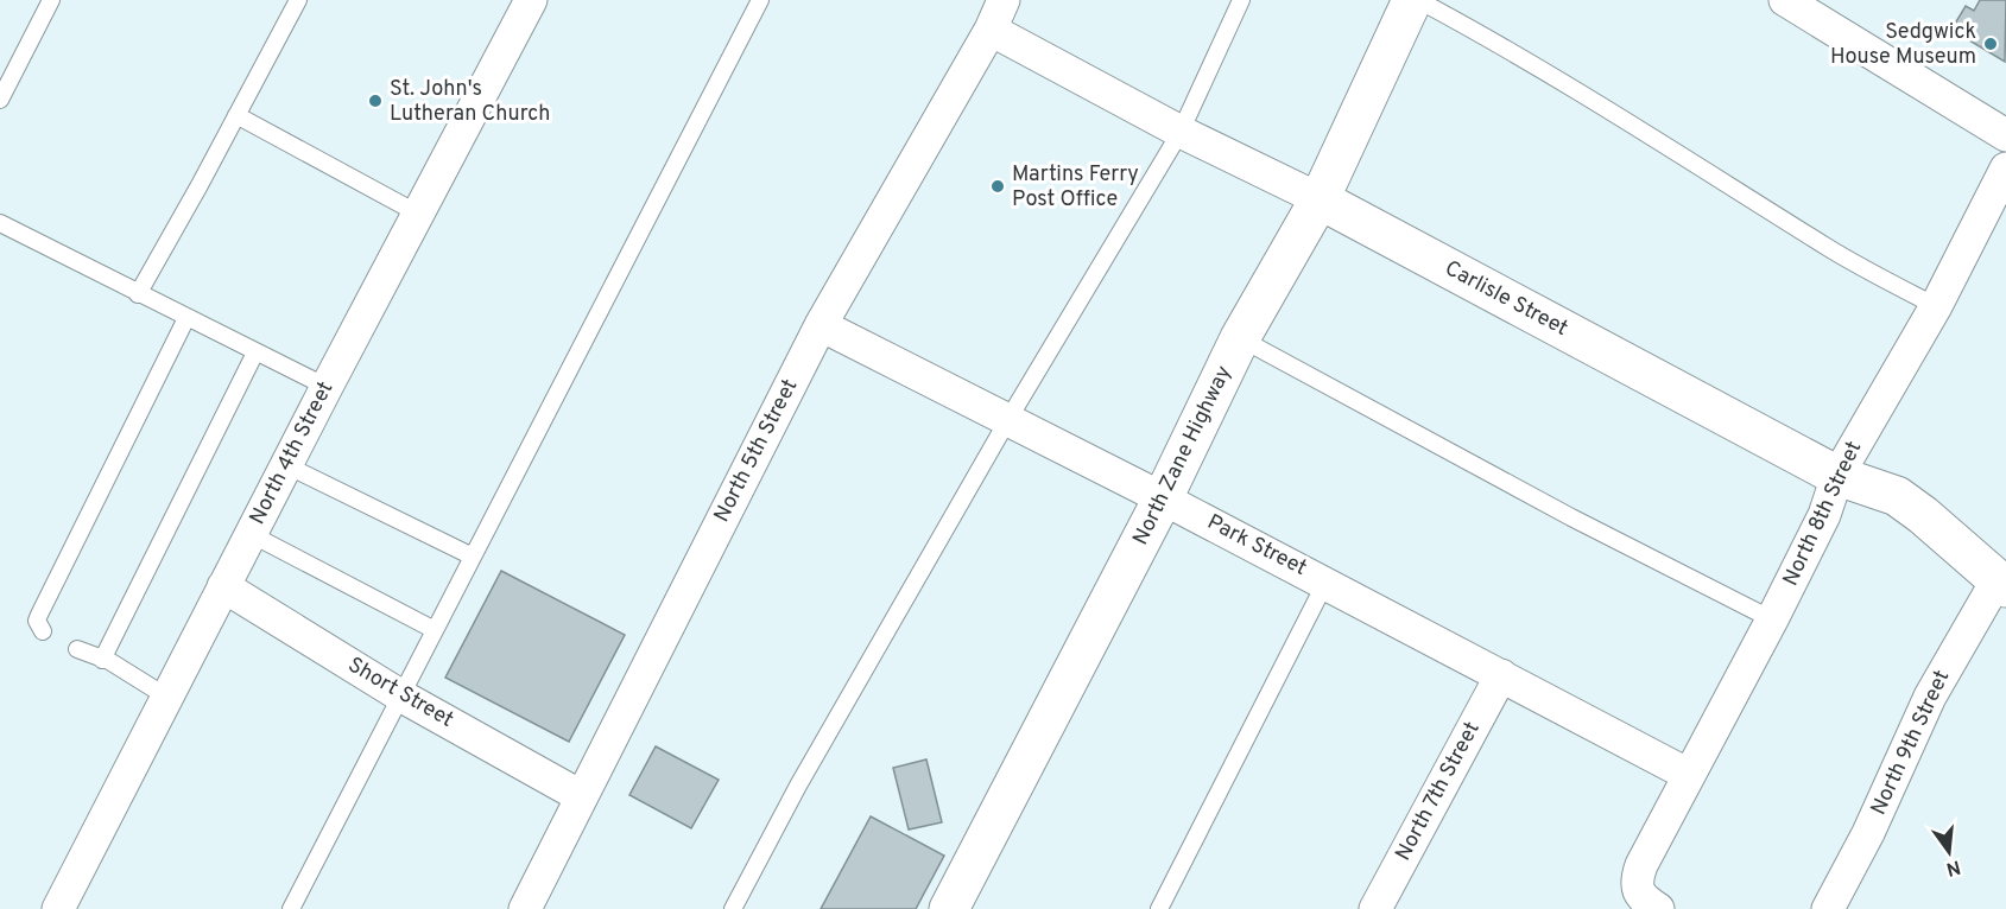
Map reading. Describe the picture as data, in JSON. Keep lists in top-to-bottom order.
{
  "streets": {
    "main road": ["Carlisle Street", "North Zane Highway"],
    "street": [
      "North 5th Street",
      "North 4th Street",
      "North 8th Street",
      "Park Street",
      "Short Street",
      "North 9th Street",
      "North 7th Street"
    ]
  },
  "crossings": [
    ["Carlisle Street", "North 5th Street"],
    ["Carlisle Street", "North Zane Highway"],
    ["Carlisle Street", "North 8th Street"],
    ["Carlisle Street", "North 9th Street"],
    ["North 5th Street", "Park Street"],
    ["North 5th Street", "Short Street"],
    ["North 4th Street", "Short Street"],
    ["North Zane Highway", "Park Street"],
    ["North 8th Street", "Park Street"],
    ["Park Street", "North 7th Street"]
  ],
  "places": ["Sedgwick House Museum", "St. John's Lutheran Church", "Martins Ferry Post Office"],
  "north": "bottom"
}
